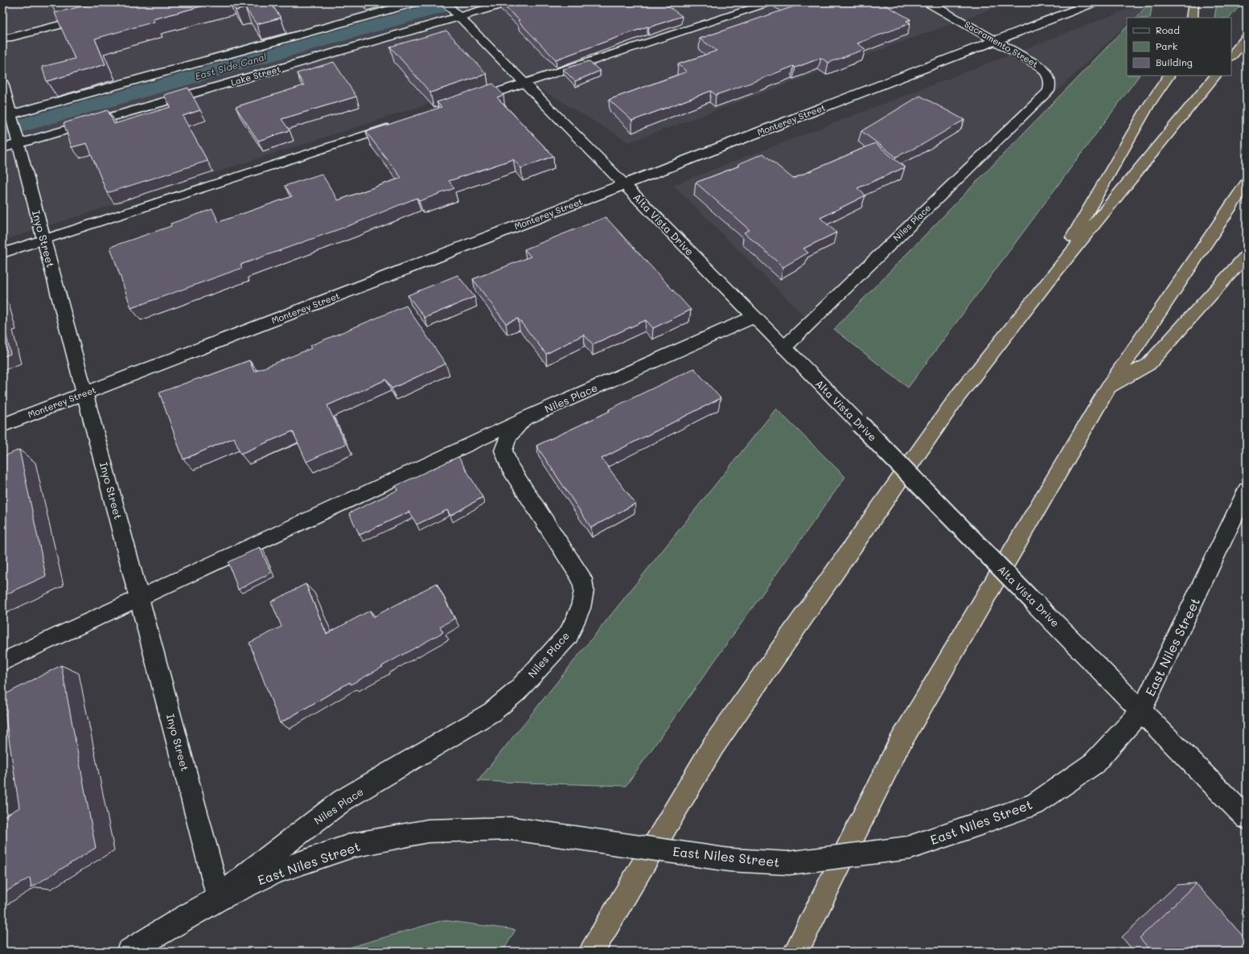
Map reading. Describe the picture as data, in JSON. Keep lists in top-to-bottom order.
{
  "streets": {
    "street": [
      "Sacramento Street",
      "Lake Street",
      "Monterey Street",
      "Niles Place",
      "Alta Vista Drive",
      "Inyo Street",
      "East Niles Street"
    ]
  },
  "crossings": [
    ["Sacramento Street", "Monterey Street"],
    ["Sacramento Street", "Niles Place"],
    ["Lake Street", "Alta Vista Drive"],
    ["Lake Street", "Inyo Street"],
    ["Monterey Street", "Alta Vista Drive"],
    ["Monterey Street", "Inyo Street"],
    ["Niles Place", "Alta Vista Drive"],
    ["Niles Place", "Inyo Street"],
    ["Niles Place", "East Niles Street"],
    ["Alta Vista Drive", "East Niles Street"],
    ["Inyo Street", "East Niles Street"]
  ],
  "water": ["East Side Canal"],
  "legend": ["Road", "Park", "Building"]
}
